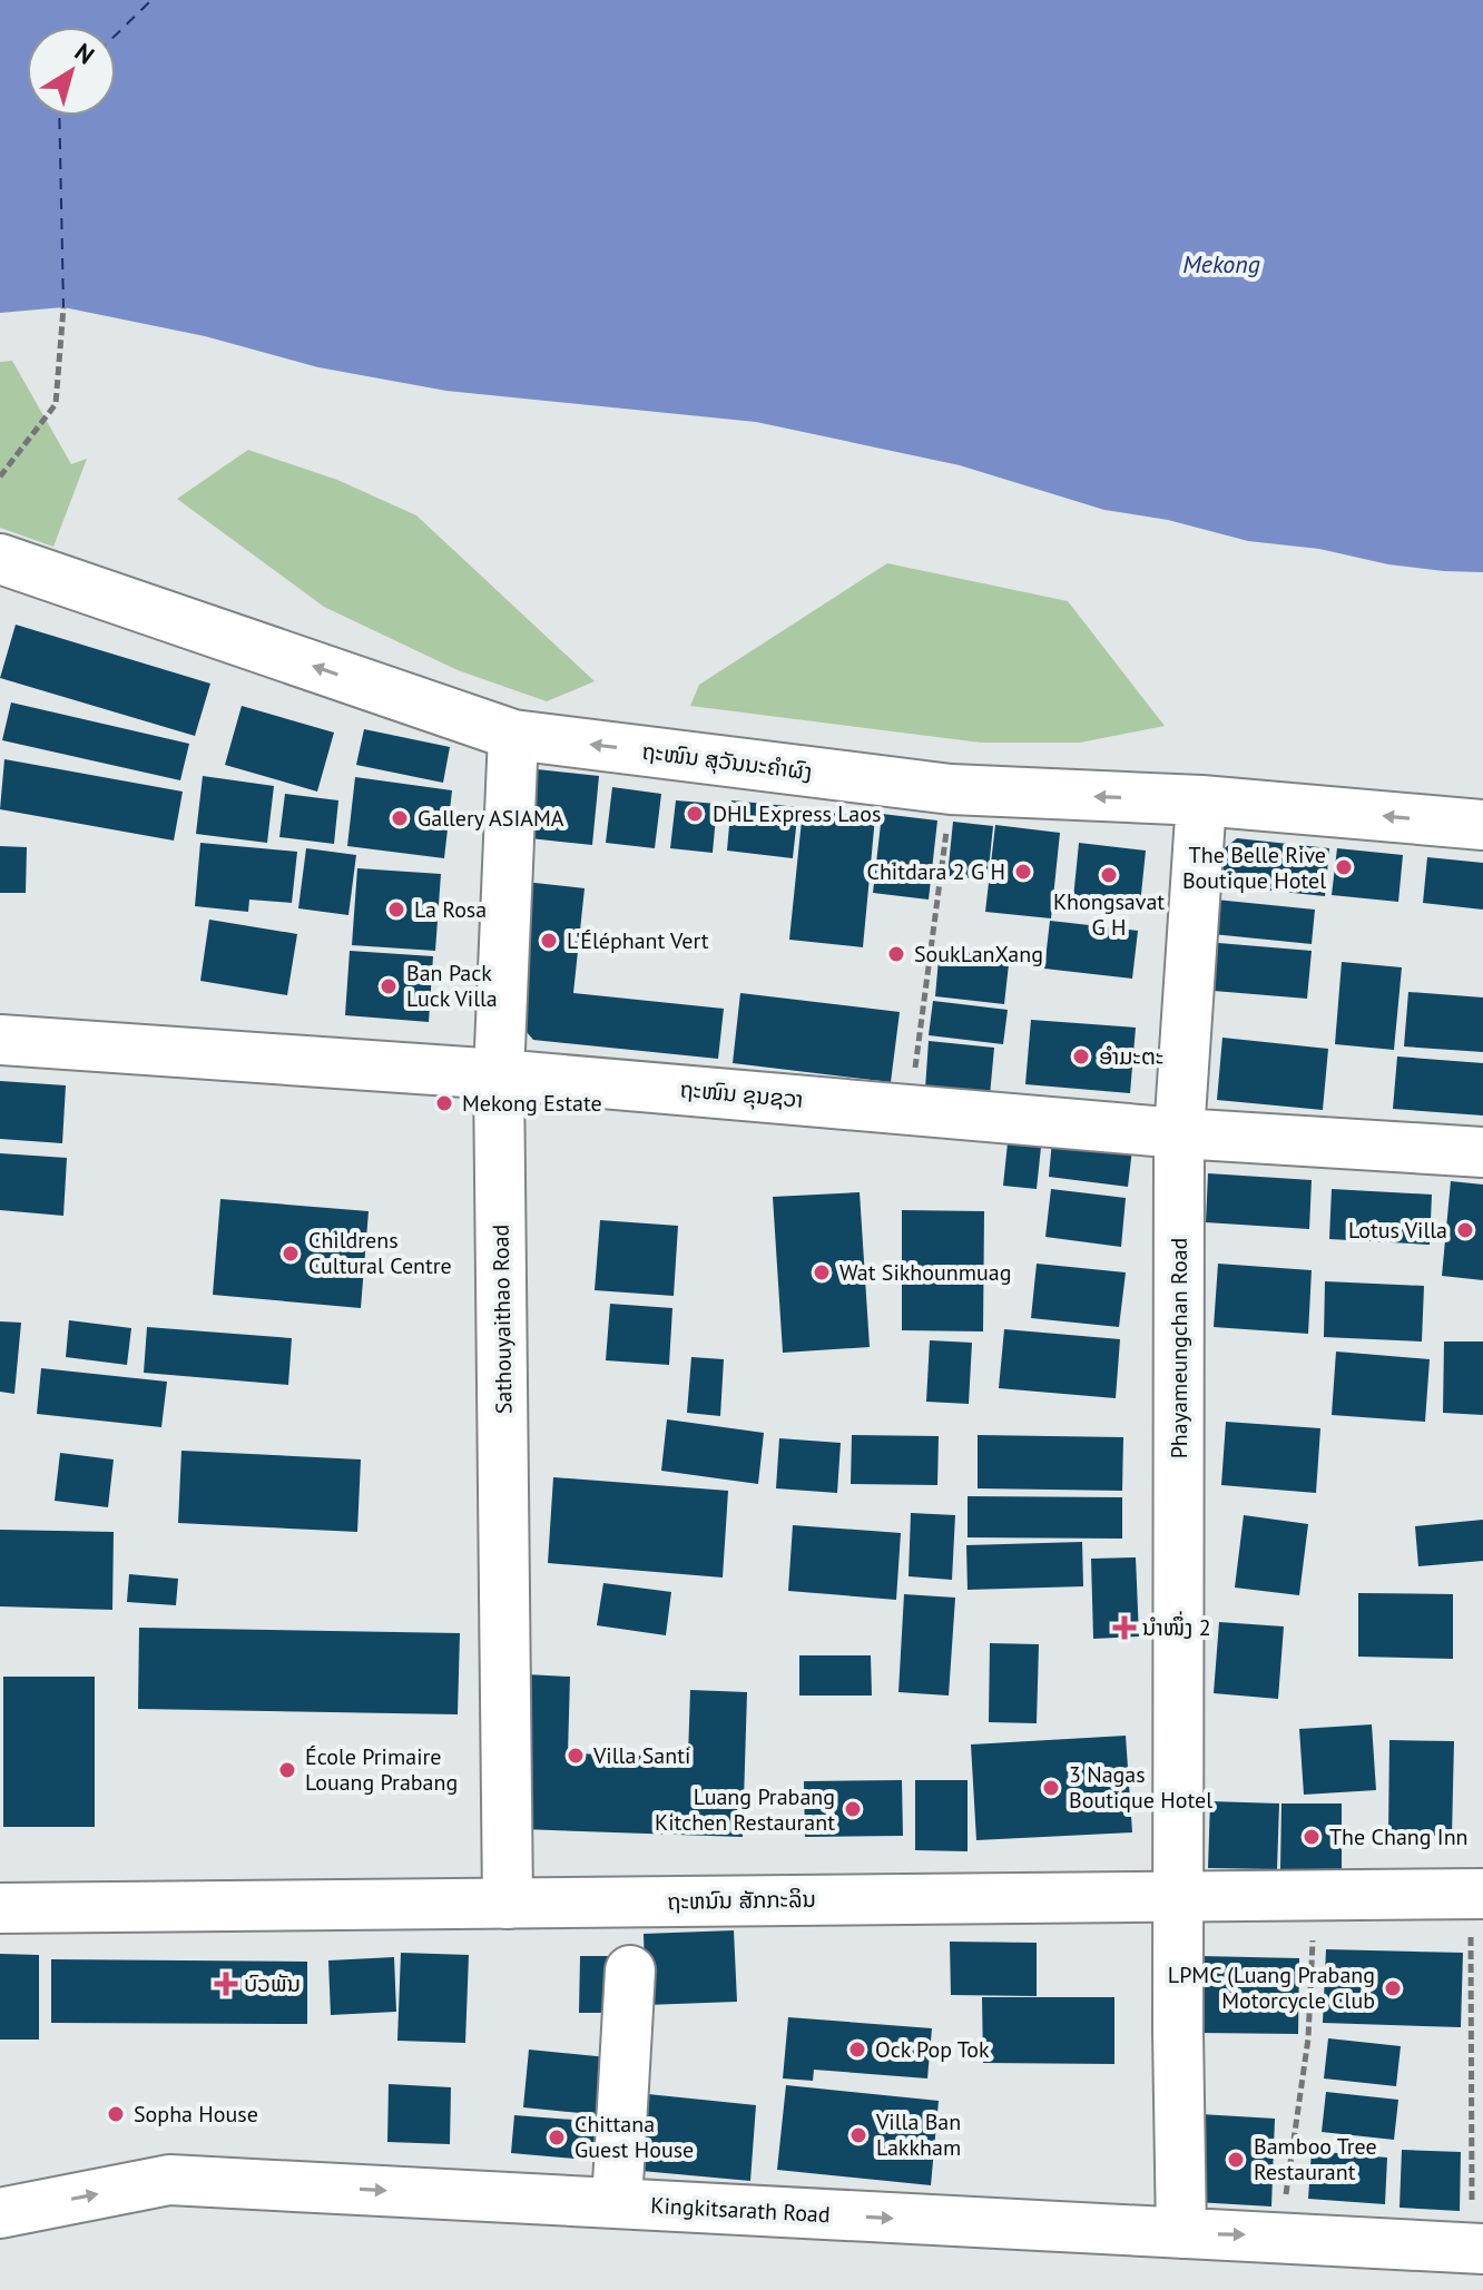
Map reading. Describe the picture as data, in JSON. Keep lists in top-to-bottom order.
{
  "streets": {
    "street": [
      "ຖະໜົນ ສຸວັນນະຄໍາຜົງ",
      "ຖະໜົນ ຂຸນຊວາ",
      "Sathouyaithao Road",
      "Phayameungchan Road",
      "ຖະຫນົນ ສັກກະລິນ",
      "Kingkitsarath Road"
    ]
  },
  "crossings": [
    ["ຖະໜົນ ສຸວັນນະຄໍາຜົງ", "Sathouyaithao Road"],
    ["ຖະໜົນ ສຸວັນນະຄໍາຜົງ", "Phayameungchan Road"],
    ["ຖະໜົນ ຂຸນຊວາ", "Sathouyaithao Road"],
    ["ຖະໜົນ ຂຸນຊວາ", "Phayameungchan Road"],
    ["Sathouyaithao Road", "ຖະຫນົນ ສັກກະລິນ"],
    ["Phayameungchan Road", "ຖະຫນົນ ສັກກະລິນ"],
    ["Phayameungchan Road", "Kingkitsarath Road"]
  ],
  "one_way": ["ຖະໜົນ ສຸວັນນະຄໍາຜົງ", "Kingkitsarath Road"],
  "water": ["Mekong"],
  "places": {
    "other": [
      "DHL Express Laos",
      "Gallery ASIAMA",
      "The Belle Rive Boutique Hotel",
      "Chitdara 2 G H",
      "Khongsavat G H",
      "La Rosa",
      "L'Éléphant Vert",
      "SoukLanXang",
      "Ban Pack Luck Villa",
      "ອຳມະຕະ",
      "Mekong Estate",
      "Lotus Villa",
      "Childrens Cultural Centre",
      "Wat Sikhounmuag",
      "Villa Santi",
      "École Primaire Louang Prabang",
      "3 Nagas Boutique Hotel",
      "Luang Prabang Kitchen Restaurant",
      "The Chang Inn",
      "LPMC (Luang Prabang Motorcycle Club",
      "Ock Pop Tok",
      "Sopha House",
      "Villa Ban Lakkham",
      "Chittana Guest House",
      "Bamboo Tree Restaurant"
    ],
    "health": ["ນຳໜຶ່ງ 2", "ບົວພັນ"]
  },
  "north": "top right"
}
